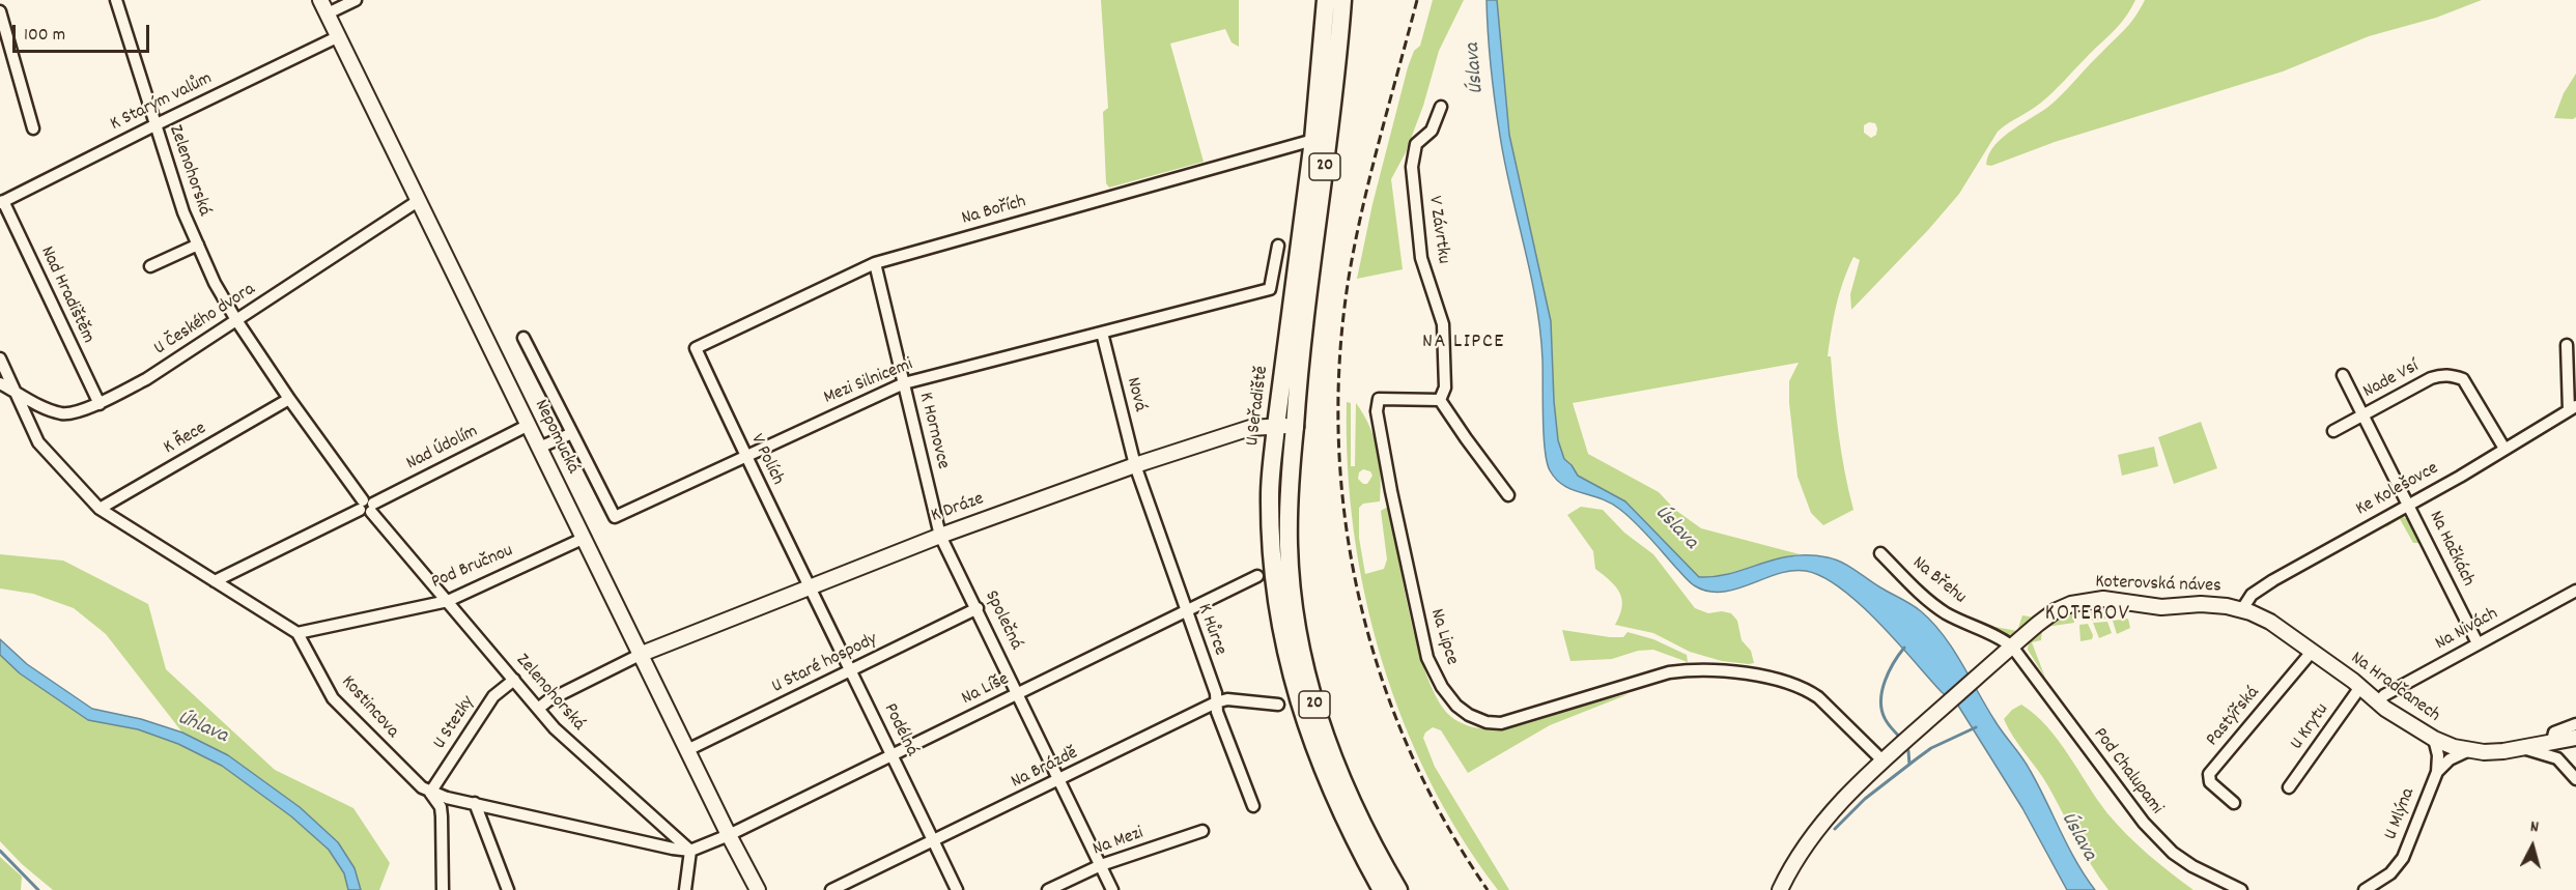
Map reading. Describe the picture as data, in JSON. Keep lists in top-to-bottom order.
{
  "streets": {
    "main road": ["20", "U Seřadiště"],
    "street": [
      "K Starým valům",
      "Zelenohorská",
      "Na Bořích",
      "V Závrtku",
      "Nad Hradištěm",
      "U Českého dvora",
      "Nade Vsí",
      "Mezi Silnicemi",
      "Nová",
      "K Hornovce",
      "Nepomucká",
      "K Řece",
      "Nad Údolím",
      "V Polích",
      "Ke Kolešovce",
      "K Dráze",
      "Na Hačkách",
      "Pod Bručnou",
      "Na Břehu",
      "Koterovská náves",
      "Společná",
      "K Hůrce",
      "Na Nivách",
      "Na Lipce",
      "U Staré hospody",
      "Na Hradčanech",
      "Na Líše",
      "Kostincova",
      "Pastýřská",
      "U Stezky",
      "U Krytu",
      "Podélná",
      "Na Brázdě",
      "Pod Chalupami",
      "U Mlýna",
      "Na Mezi"
    ]
  },
  "crossings": [
    ["K Starým valům", "Zelenohorská"],
    ["K Starým valům", "Nad Hradištěm"],
    ["K Starým valům", "Nepomucká"],
    ["20", "U Seřadiště"],
    ["Zelenohorská", "U Českého dvora"],
    ["Zelenohorská", "K Řece"],
    ["Zelenohorská", "Nad Údolím"],
    ["Zelenohorská", "Pod Bručnou"],
    ["Zelenohorská", "Kostincova"],
    ["Zelenohorská", "U Stezky"],
    ["Na Bořích", "U Seřadiště"],
    ["Na Bořích", "K Hornovce"],
    ["Na Bořích", "V Polích"],
    ["V Závrtku", "Na Lipce"],
    ["Nad Hradištěm", "U Českého dvora"],
    ["U Českého dvora", "Nepomucká"],
    ["Nade Vsí", "Ke Kolešovce"],
    ["Nade Vsí", "Na Hačkách"],
    ["Mezi Silnicemi", "Nová"],
    ["Mezi Silnicemi", "K Hornovce"],
    ["Mezi Silnicemi", "V Polích"],
    ["Nová", "K Dráze"],
    ["Nová", "K Hůrce"],
    ["U Seřadiště", "K Dráze"],
    ["K Hornovce", "K Dráze"],
    ["K Hornovce", "Společná"],
    ["Nepomucká", "Nad Údolím"],
    ["Nepomucká", "K Dráze"],
    ["Nepomucká", "Pod Bručnou"],
    ["Nepomucká", "U Staré hospody"],
    ["Nepomucká", "Na Líše"],
    ["V Polích", "K Dráze"],
    ["V Polích", "Podélná"],
    ["Ke Kolešovce", "Na Hačkách"],
    ["Ke Kolešovce", "Koterovská náves"],
    ["Ke Kolešovce", "Na Hradčanech"],
    ["K Dráze", "Společná"],
    ["K Dráze", "K Hůrce"],
    ["K Dráze", "Podélná"],
    ["Na Hačkách", "Na Nivách"],
    ["Pod Bručnou", "Kostincova"],
    ["Na Břehu", "Koterovská náves"],
    ["Na Břehu", "Pod Chalupami"],
    ["Koterovská náves", "Na Lipce"],
    ["Koterovská náves", "Na Hradčanech"],
    ["Koterovská náves", "Pod Chalupami"],
    ["Společná", "U Staré hospody"],
    ["Společná", "Na Líše"],
    ["Společná", "Na Brázdě"],
    ["Společná", "Na Mezi"],
    ["K Hůrce", "Na Líše"],
    ["K Hůrce", "Na Brázdě"],
    ["Na Nivách", "Na Hradčanech"],
    ["U Staré hospody", "Podélná"],
    ["Na Hradčanech", "Pastýřská"],
    ["Na Hradčanech", "U Krytu"],
    ["Na Hradčanech", "U Mlýna"],
    ["Na Líše", "Podélná"],
    ["Kostincova", "U Stezky"],
    ["Podélná", "Na Brázdě"]
  ],
  "districts": ["NA LIPCE", "KOTEROV"],
  "water": ["Úslava", "Úhlava"],
  "scale_bar": "100 m",
  "north": "top"
}
